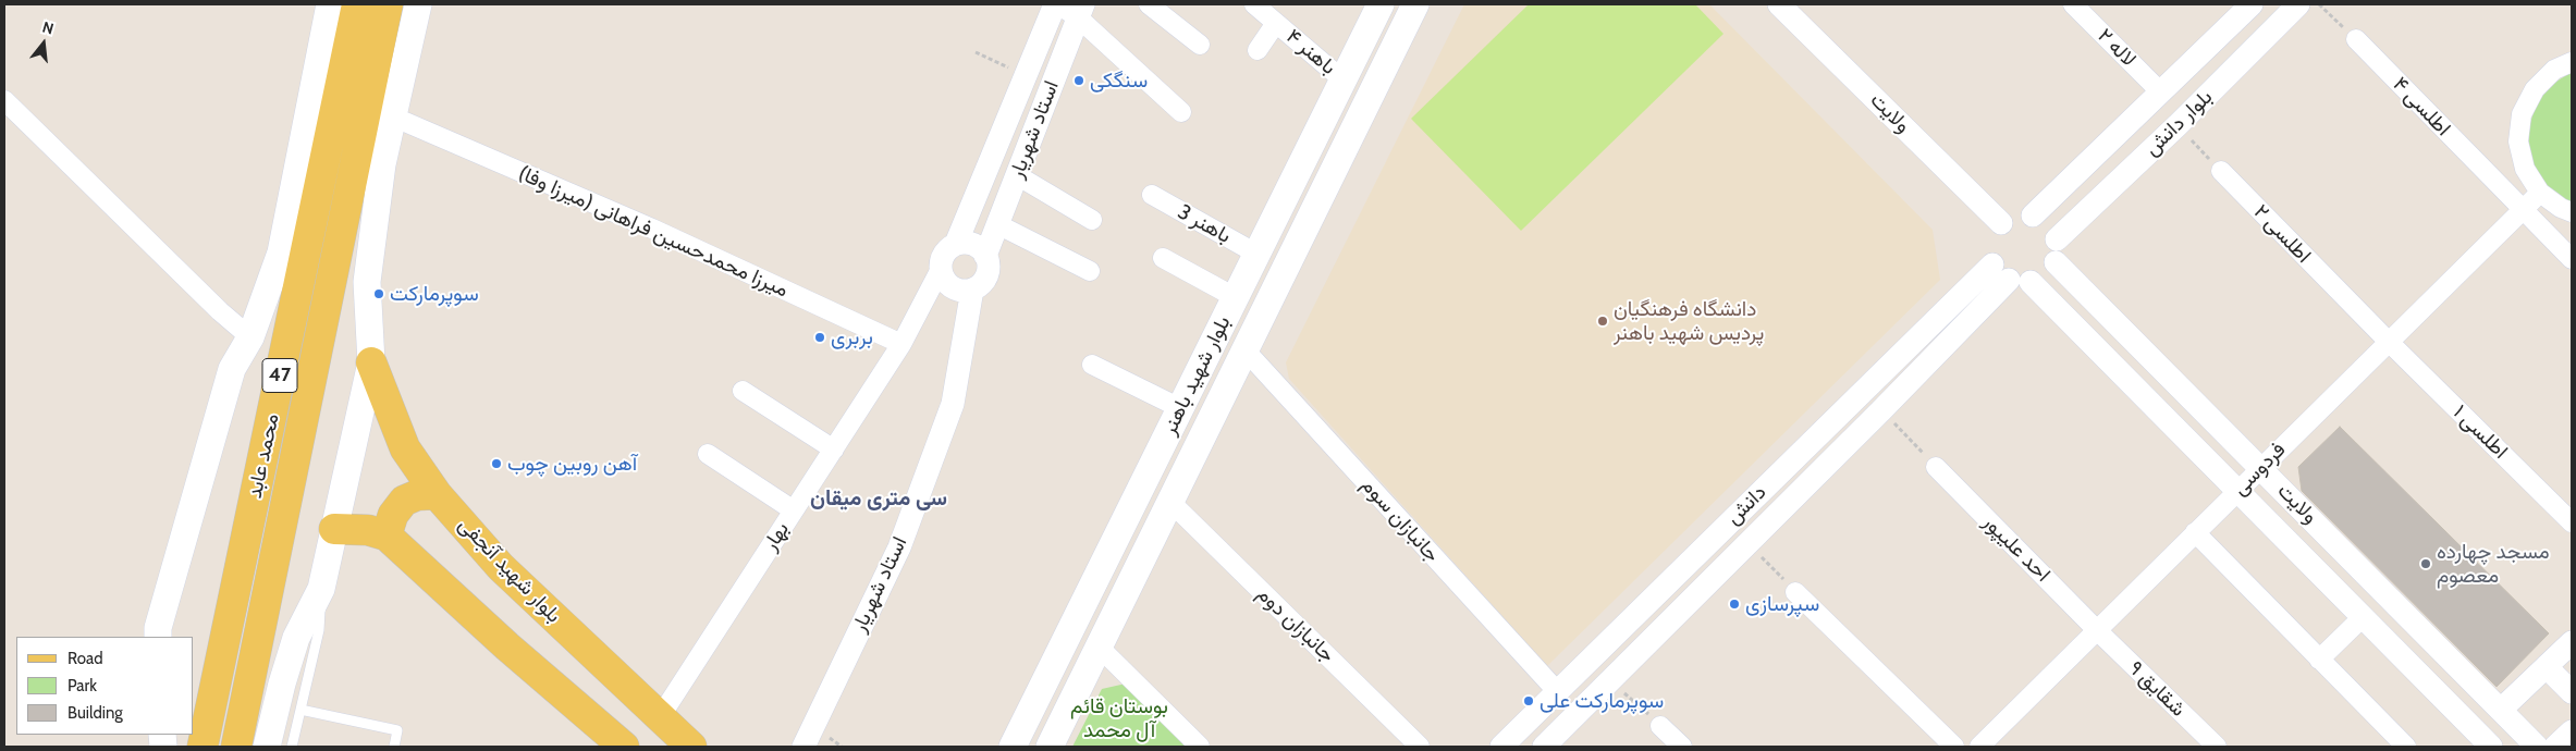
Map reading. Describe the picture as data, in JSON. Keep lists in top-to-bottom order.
{
  "streets": {
    "main road": [
      "47",
      "بلوار شهید باهنر",
      "محمد عابد",
      "بلوار شهید آنجفی"
    ],
    "street": [
      "لاله ۲",
      "باهنر ۴",
      "اطلسی ۴",
      "ولایت",
      "بلوار دانش",
      "استاد شهریار",
      "باهنر 3",
      "میرزا محمدحسین فراهانی (میرزا وفا)",
      "اطلسی ۲",
      "اطلسی ۱",
      "فردوسی",
      "دانش",
      "جانبازان سوم",
      "بهار",
      "احد علیپور",
      "جانبازان دوم",
      "شقایق ۹"
    ]
  },
  "crossings": [
    ["لاله ۲", "بلوار دانش"],
    ["باهنر ۴", "بلوار شهید باهنر"],
    ["اطلسی ۴", "فردوسی"],
    ["ولایت", "بلوار دانش"],
    ["ولایت", "فردوسی"],
    ["ولایت", "دانش"],
    ["بلوار دانش", "دانش"],
    ["استاد شهریار", "بهار"],
    ["باهنر 3", "بلوار شهید باهنر"],
    ["میرزا محمدحسین فراهانی (میرزا وفا)", "بهار"],
    ["اطلسی ۲", "اطلسی ۱"],
    ["اطلسی ۲", "فردوسی"],
    ["بلوار شهید باهنر", "جانبازان سوم"],
    ["بلوار شهید باهنر", "جانبازان دوم"],
    ["اطلسی ۱", "فردوسی"],
    ["فردوسی", "احد علیپور"],
    ["فردوسی", "شقایق ۹"],
    ["دانش", "جانبازان سوم"],
    ["بهار", "بلوار شهید آنجفی"],
    ["احد علیپور", "شقایق ۹"]
  ],
  "districts": ["سی متری میقان"],
  "parks": ["بوستان قائم آل محمد"],
  "places": [
    "سنگکی",
    "سوپرمارکت",
    "دانشگاه فرهنگیان پردیس شهید باهنر",
    "بربری",
    "آهن روبین چوب",
    "مسجد چهارده معصوم",
    "سپرسازی",
    "سوپرمارکت علی"
  ],
  "legend": ["Road", "Park", "Building"],
  "north": "top"
}
